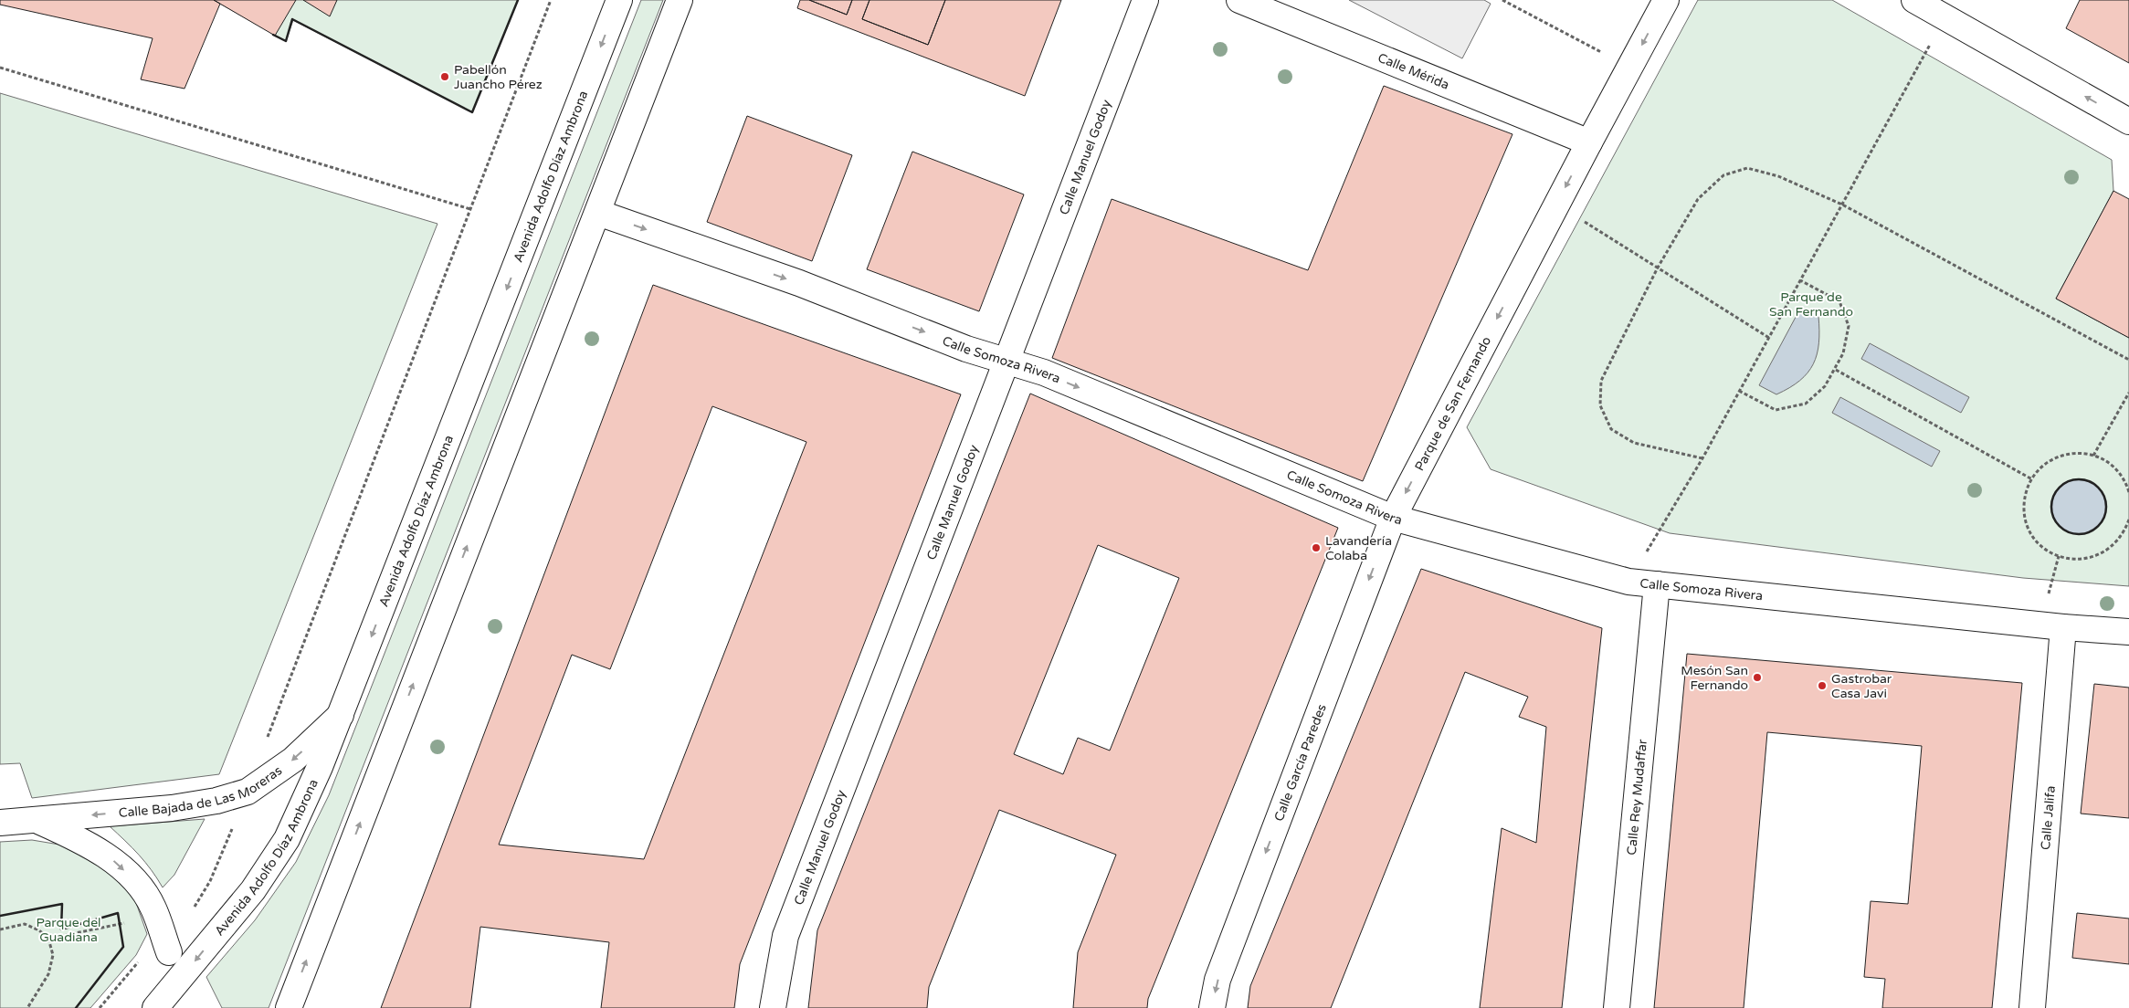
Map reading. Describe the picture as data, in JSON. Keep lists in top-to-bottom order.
{
  "streets": {
    "main road": [
      "Calle Mérida",
      "Calle Manuel Godoy",
      "Avenida Adolfo Díaz Ambrona",
      "Calle Somoza Rivera",
      "Parque de San Fernando",
      "Calle García Paredes",
      "Calle Bajada de Las Moreras",
      "Calle Rey Mudaffar",
      "Calle Jalifa"
    ]
  },
  "crossings": [
    ["Calle Mérida", "Parque de San Fernando"],
    ["Calle Manuel Godoy", "Calle Somoza Rivera"],
    ["Avenida Adolfo Díaz Ambrona", "Calle Bajada de Las Moreras"],
    ["Calle Somoza Rivera", "Parque de San Fernando"],
    ["Calle Somoza Rivera", "Calle García Paredes"],
    ["Calle Somoza Rivera", "Calle Rey Mudaffar"],
    ["Calle Somoza Rivera", "Calle Jalifa"],
    ["Parque de San Fernando", "Calle García Paredes"]
  ],
  "one_way": ["Calle Somoza Rivera", "Parque de San Fernando", "Calle García Paredes"],
  "parks": ["Parque de San Fernando", "Parque del Guadiana"],
  "places": [
    "Pabellón Juancho Pérez",
    "Lavandería Colaba",
    "Mesón San Fernando",
    "Gastrobar Casa Javi"
  ]
}
